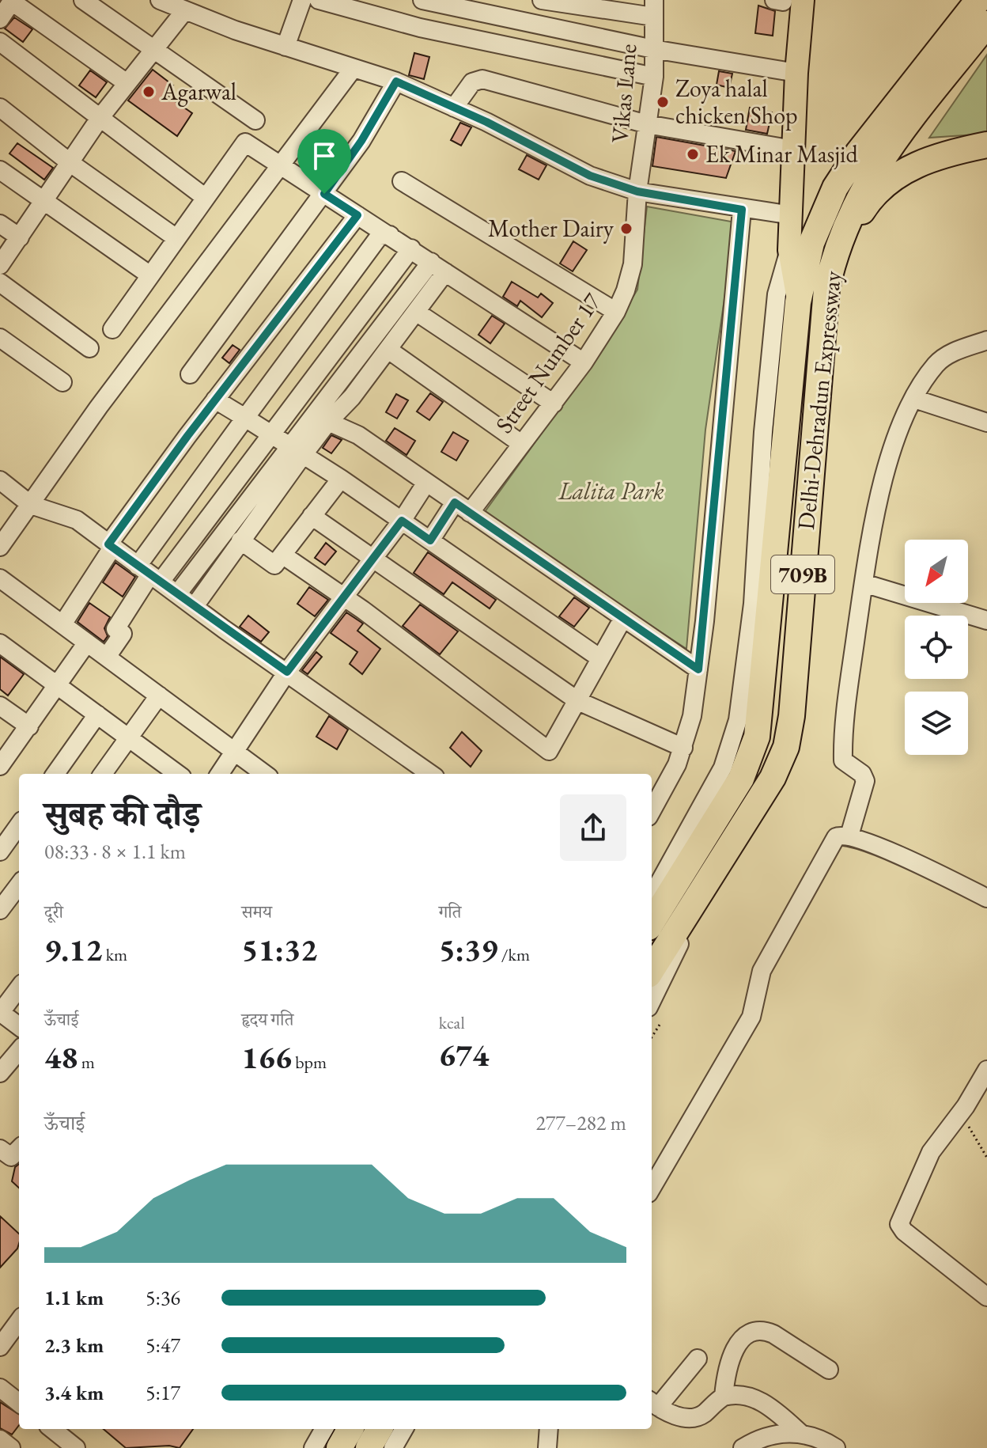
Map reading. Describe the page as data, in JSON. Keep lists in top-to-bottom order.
{
  "streets": {
    "highway": ["Delhi-Dehradun Expressway", "709B"],
    "street": ["Vikas Lane", "Street Number 17"]
  },
  "crossings": [
    ["Vikas Lane", "Street Number 17"]
  ],
  "parks": ["Lalita Park"],
  "places": [
    "Agarwal",
    "Zoya halal chicken Shop",
    "Ek Minar Masjid",
    "Mother Dairy"
  ],
  "north": "bottom left",
  "page": {
    "heading": ["सुबह की दौड़", "08:33 · 8 × 1.1 km"],
    "stats": [
      ["दूरी", "9.12 km"],
      ["समय", "51:32"],
      ["गति", "5:39 /km"],
      ["ऊँचाई", "48 m"],
      ["हृदय गति", "166 bpm"],
      ["kcal", "674"]
    ],
    "chart": ["ऊँचाई", "277–282 m"],
    "list": [
      {
        "name": "1.1 km",
        "note": "5:36"
      },
      {
        "name": "2.3 km",
        "note": "5:47"
      },
      {
        "name": "3.4 km",
        "note": "5:17"
      }
    ]
  }
}
